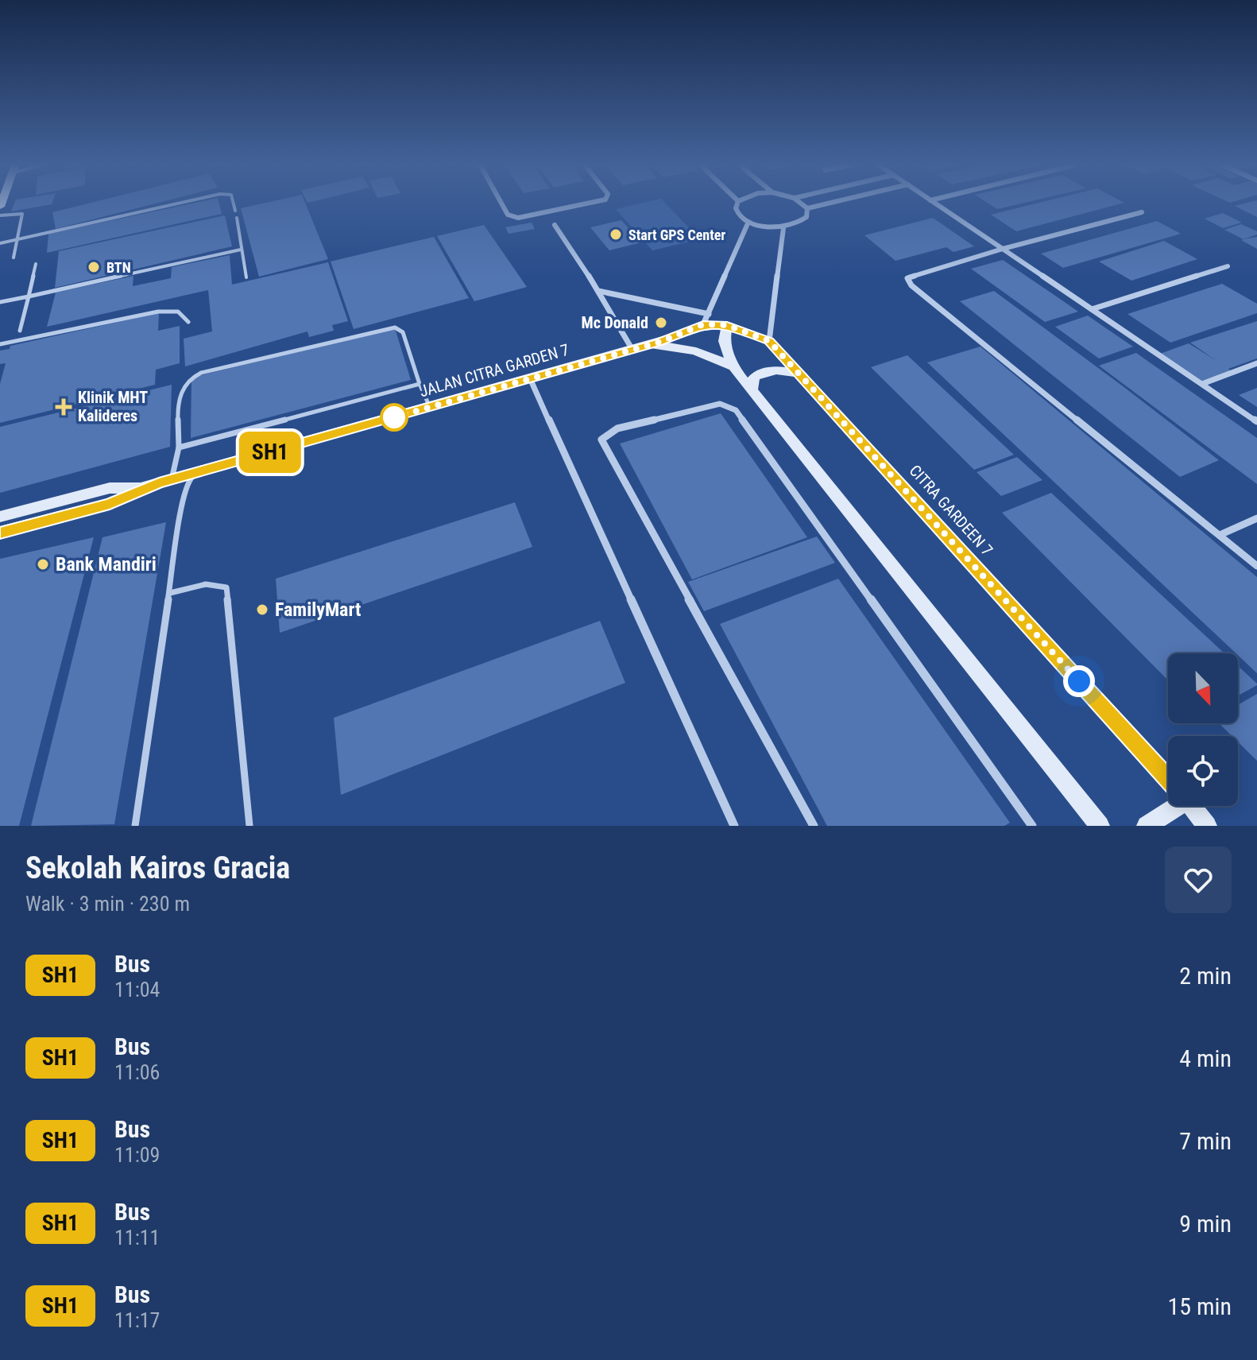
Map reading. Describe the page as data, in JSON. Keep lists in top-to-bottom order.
{
  "streets": {
    "main road": ["JALAN CITRA GARDEN 7", "CITRA GARDEEN 7"]
  },
  "crossings": [
    ["JALAN CITRA GARDEN 7", "CITRA GARDEEN 7"]
  ],
  "places": {
    "other": [
      "Start GPS Center",
      "BTN",
      "Mc Donald",
      "Bank Mandiri",
      "FamilyMart"
    ],
    "health": ["Klinik MHT Kalideres"]
  },
  "lines": ["bus line SH1"],
  "north": "bottom right",
  "page": {
    "on_map": "SH1",
    "heading": ["Sekolah Kairos Gracia", "Walk · 3 min · 230 m"],
    "list": [
      {
        "mark": "SH1",
        "name": "Bus",
        "note": "11:04",
        "value": "2 min"
      },
      {
        "mark": "SH1",
        "name": "Bus",
        "note": "11:06",
        "value": "4 min"
      },
      {
        "mark": "SH1",
        "name": "Bus",
        "note": "11:09",
        "value": "7 min"
      },
      {
        "mark": "SH1",
        "name": "Bus",
        "note": "11:11",
        "value": "9 min"
      },
      {
        "mark": "SH1",
        "name": "Bus",
        "note": "11:17",
        "value": "15 min"
      }
    ]
  }
}
